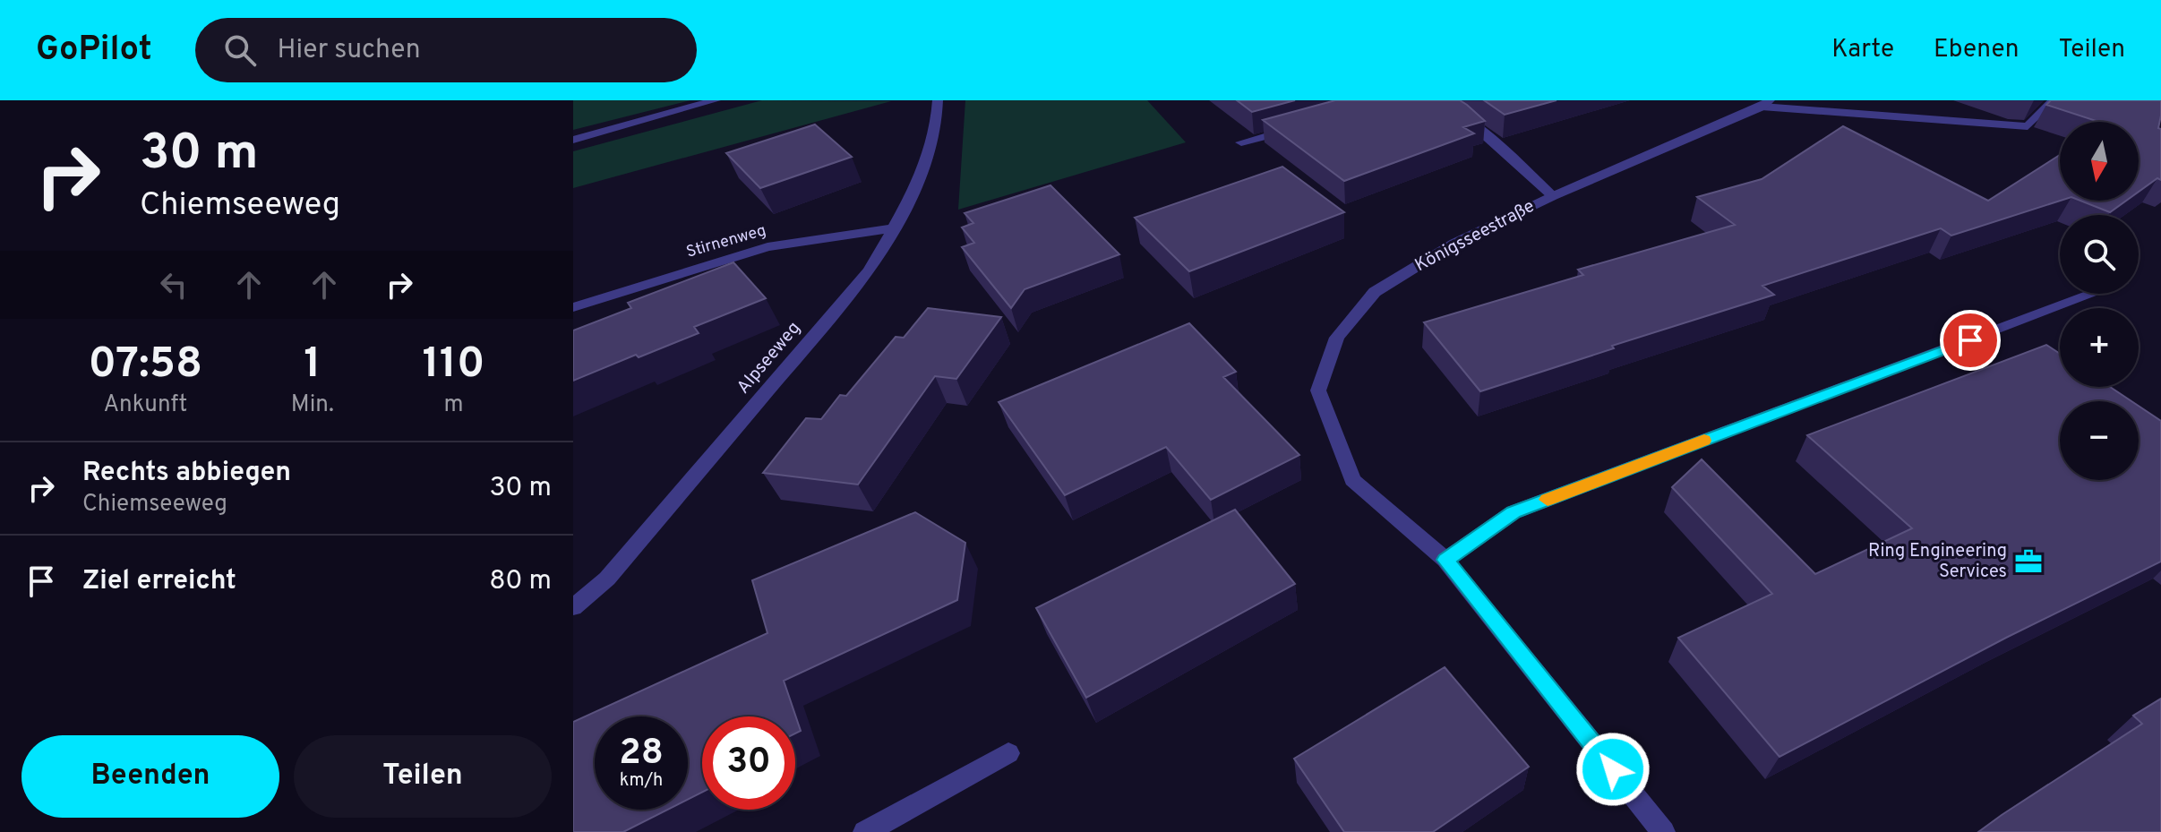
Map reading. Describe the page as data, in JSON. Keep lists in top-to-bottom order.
{
  "streets": {
    "street": ["Königsseestraße", "Stirnenweg", "Alpseeweg"]
  },
  "crossings": [
    ["Stirnenweg", "Alpseeweg"]
  ],
  "places": {
    "office": ["Ring Engineering Services"]
  },
  "north": "bottom",
  "page": {
    "header": "GoPilot",
    "search": "Hier suchen",
    "nav": ["Karte", "Ebenen", "Teilen"],
    "turn": ["30 m", "Chiemseeweg"],
    "map_buttons": ["+", "−"],
    "eta": [
      "07:58",
      "Ankunft",
      "1",
      "Min.",
      "110",
      "m"
    ],
    "list": [
      {
        "name": "Rechts abbiegen",
        "note": "Chiemseeweg",
        "value": "30 m"
      },
      {
        "name": "Ziel erreicht",
        "value": "80 m"
      }
    ],
    "speed": "28 km/h",
    "limit": "30",
    "buttons": ["Beenden", "Teilen"]
  }
}
